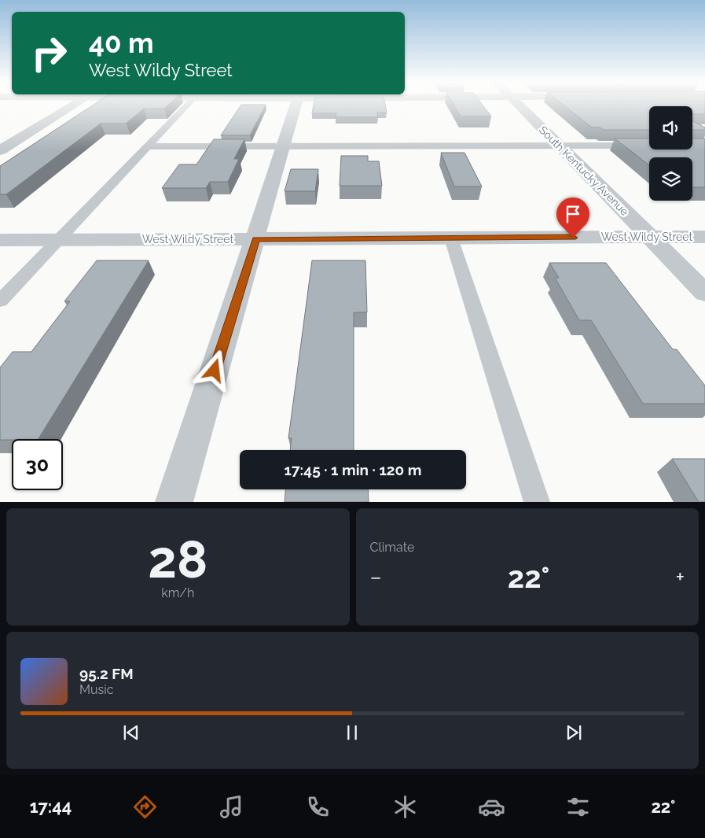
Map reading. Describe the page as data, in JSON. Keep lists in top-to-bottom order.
{
  "streets": {
    "street": ["South Kentucky Avenue", "West Wildy Street"]
  },
  "crossings": [
    ["South Kentucky Avenue", "West Wildy Street"]
  ],
  "page": {
    "turn": ["40 m", "West Wildy Street"],
    "limit": "30",
    "trip": "17:45 · 1 min · 120 m",
    "tile": [
      ["28", "km/h"],
      "Climate"
    ],
    "heat": ["−", "22°", "+"],
    "song": ["95.2 FM", "Music"],
    "tabs": ["17:44", "22°"]
  }
}
